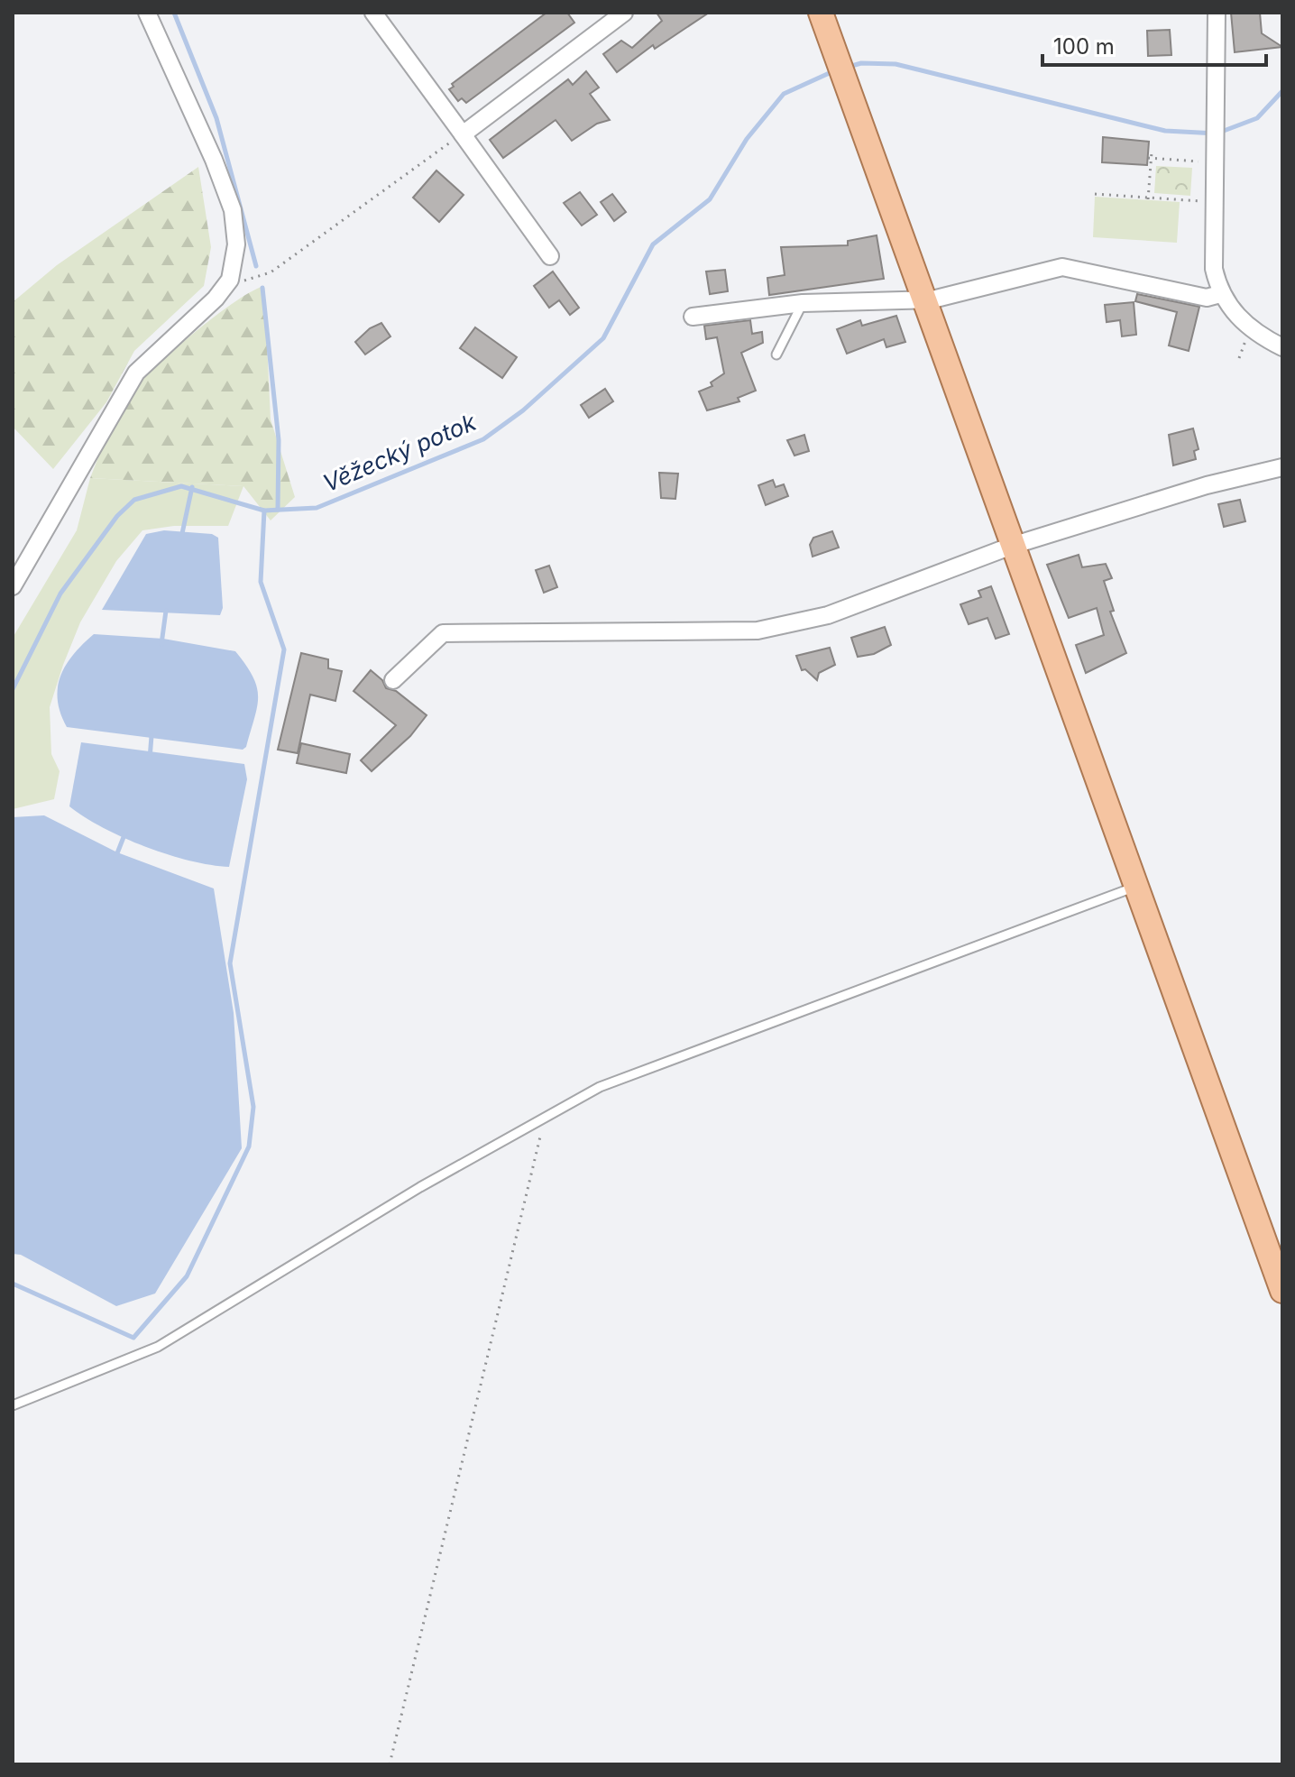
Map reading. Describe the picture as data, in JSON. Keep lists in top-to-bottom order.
{
  "water": ["Věžecký potok"],
  "scale_bar": "100 m"
}
